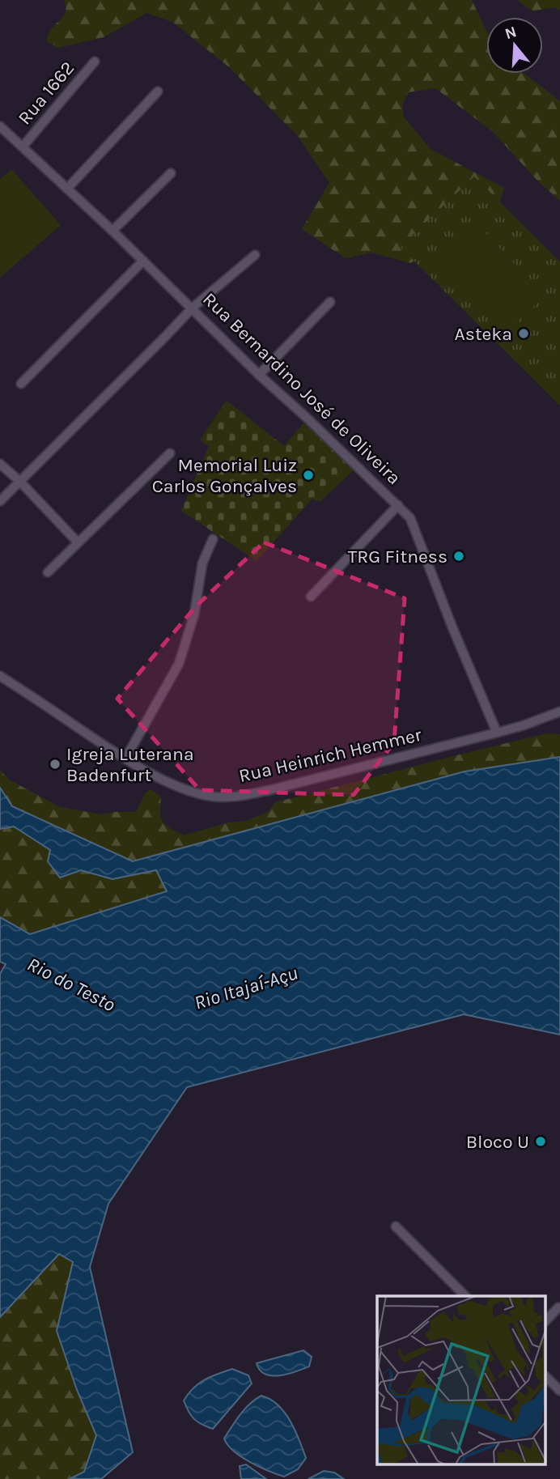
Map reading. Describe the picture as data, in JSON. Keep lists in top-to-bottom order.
{
  "streets": {
    "street": ["Rua 1662", "Rua Bernardino José de Oliveira", "Rua Heinrich Hemmer"]
  },
  "crossings": [
    ["Rua 1662", "Rua Bernardino José de Oliveira"],
    ["Rua Bernardino José de Oliveira", "Rua Heinrich Hemmer"]
  ],
  "water": ["Rio do Testo", "Rio Itajaí-Açu"],
  "places": [
    "Asteka",
    "Memorial Luiz Carlos Gonçalves",
    "TRG Fitness",
    "Igreja Luterana Badenfurt",
    "Bloco U"
  ],
  "north": "top"
}
